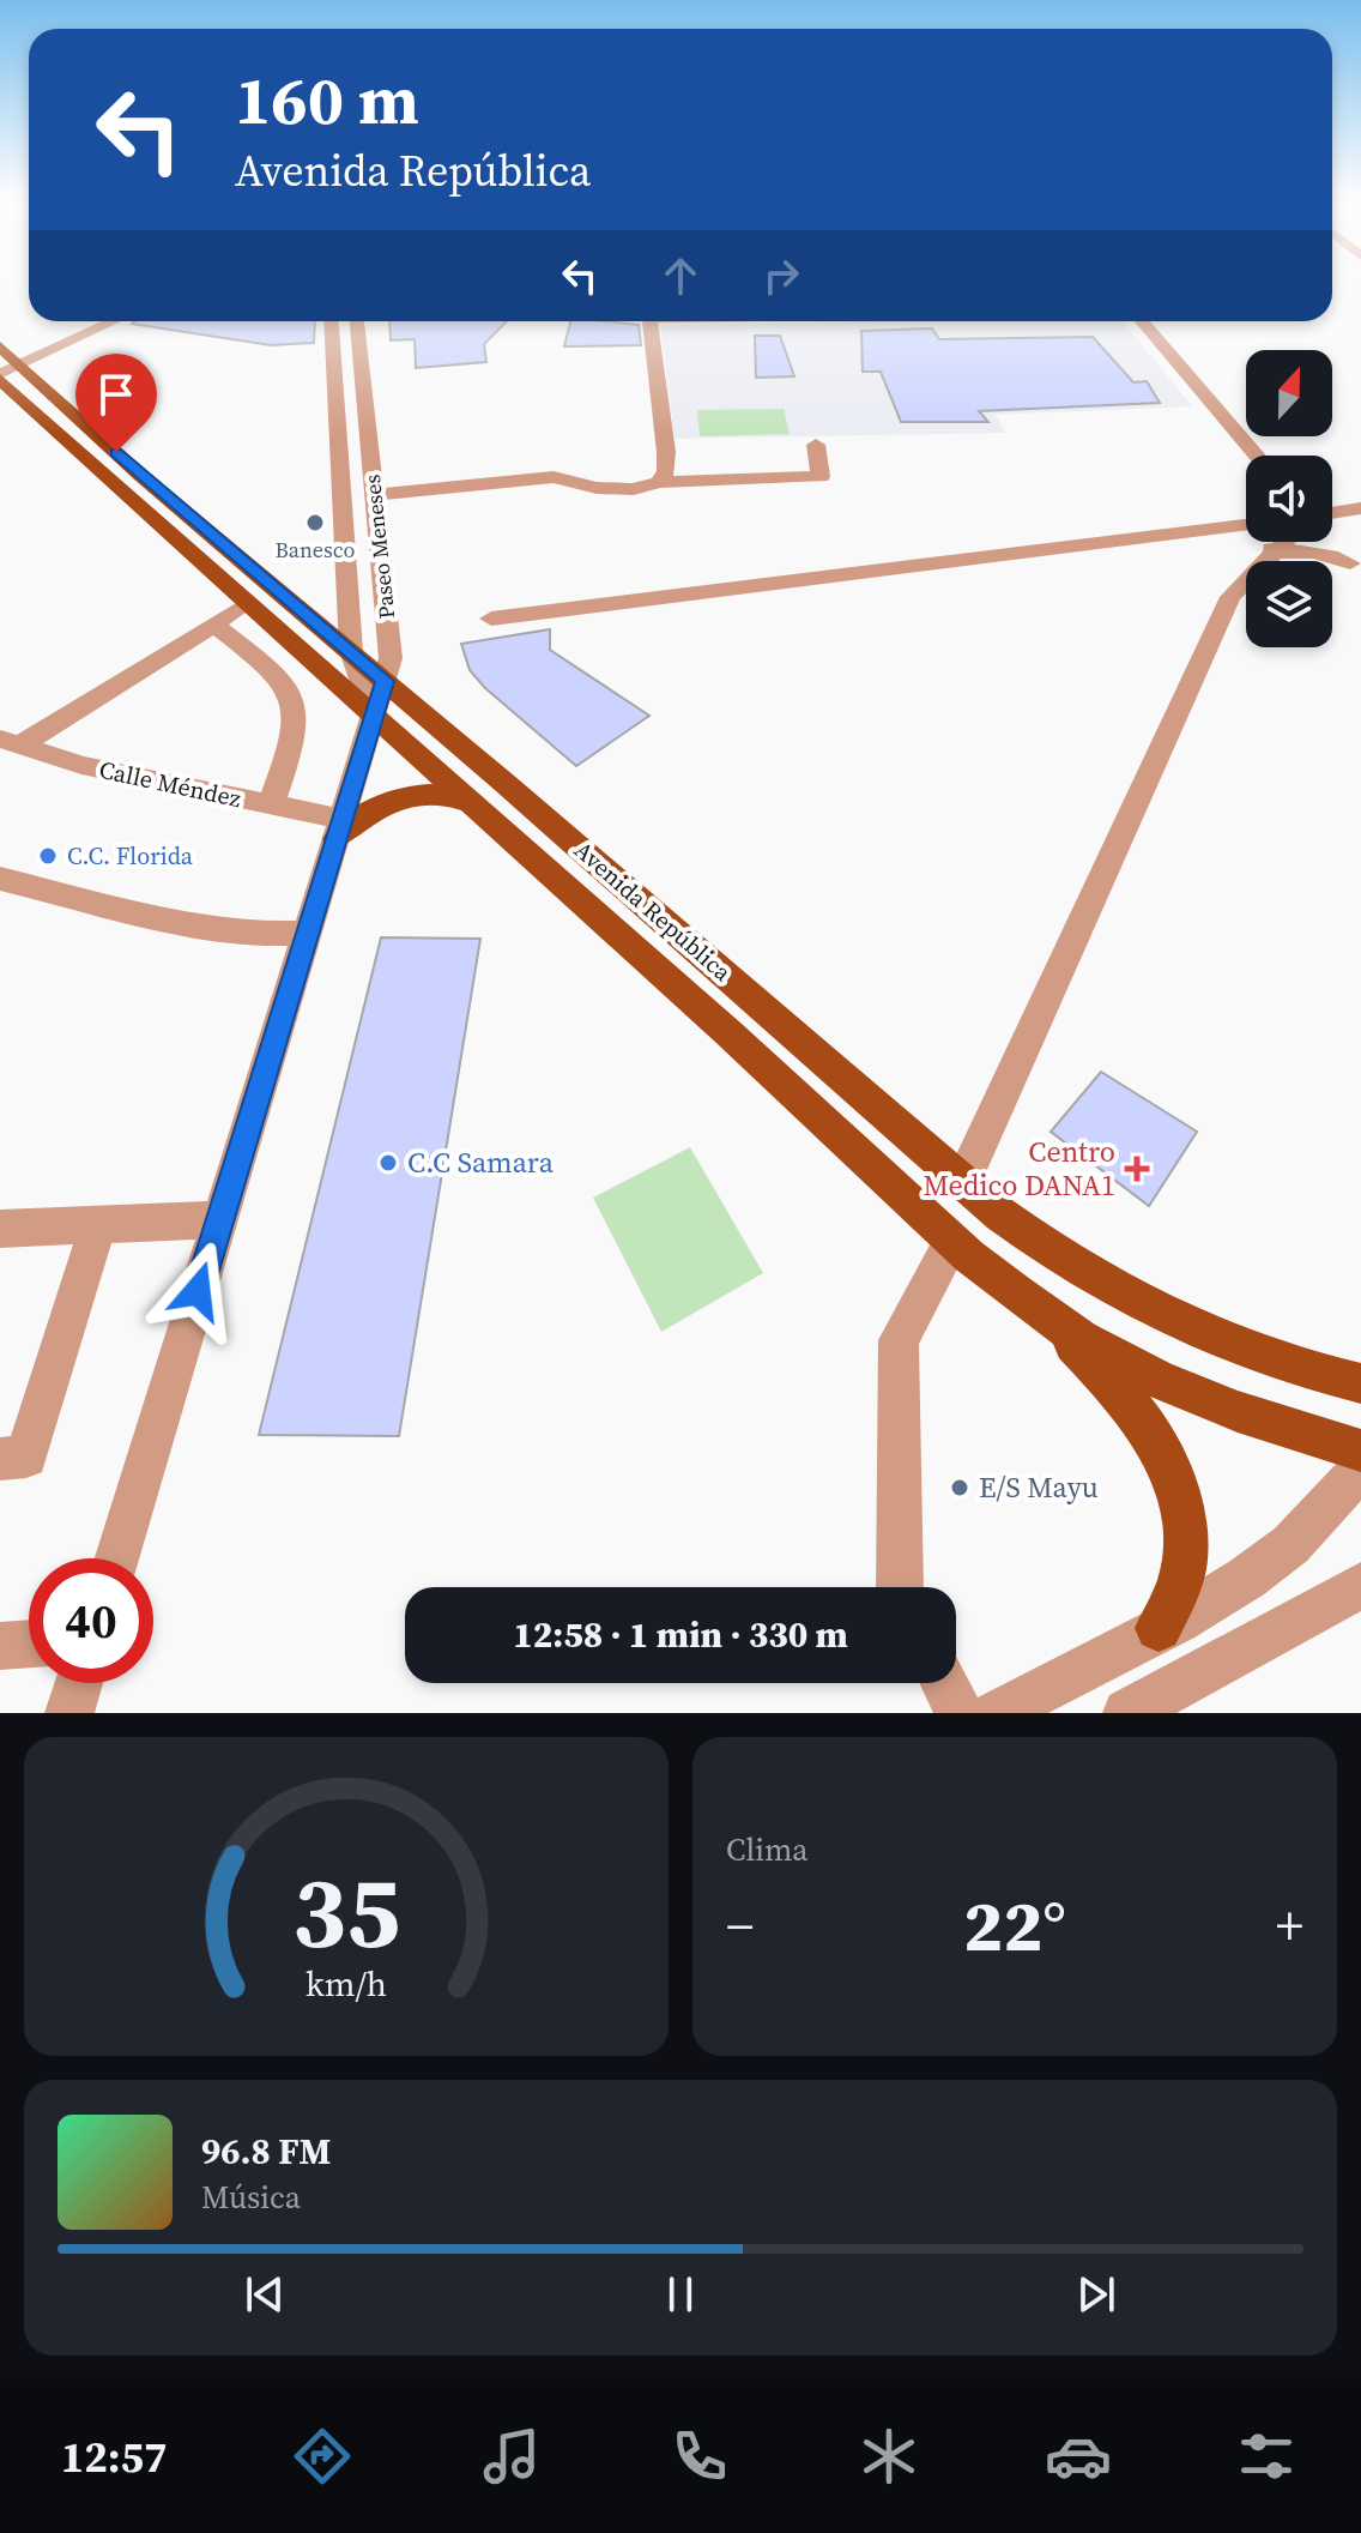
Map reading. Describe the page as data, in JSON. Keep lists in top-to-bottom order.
{
  "streets": {
    "main road": ["Avenida República"],
    "street": ["Paseo Meneses", "Calle Méndez"]
  },
  "crossings": [
    ["Paseo Meneses", "Avenida República"]
  ],
  "places": {
    "other": [
      "Banesco",
      "C.C. Florida",
      "C.C Samara",
      "E/S Mayu"
    ],
    "health": ["Centro Medico DANA1"]
  },
  "north": "top",
  "page": {
    "turn": ["160 m", "Avenida República"],
    "limit": "40",
    "trip": "12:58 · 1 min · 330 m",
    "tile": "Clima",
    "heat": ["−", "22°", "+"],
    "song": ["96.8 FM", "Música"],
    "tabs": "12:57",
    "gauge": ["35", "km/h"]
  }
}
